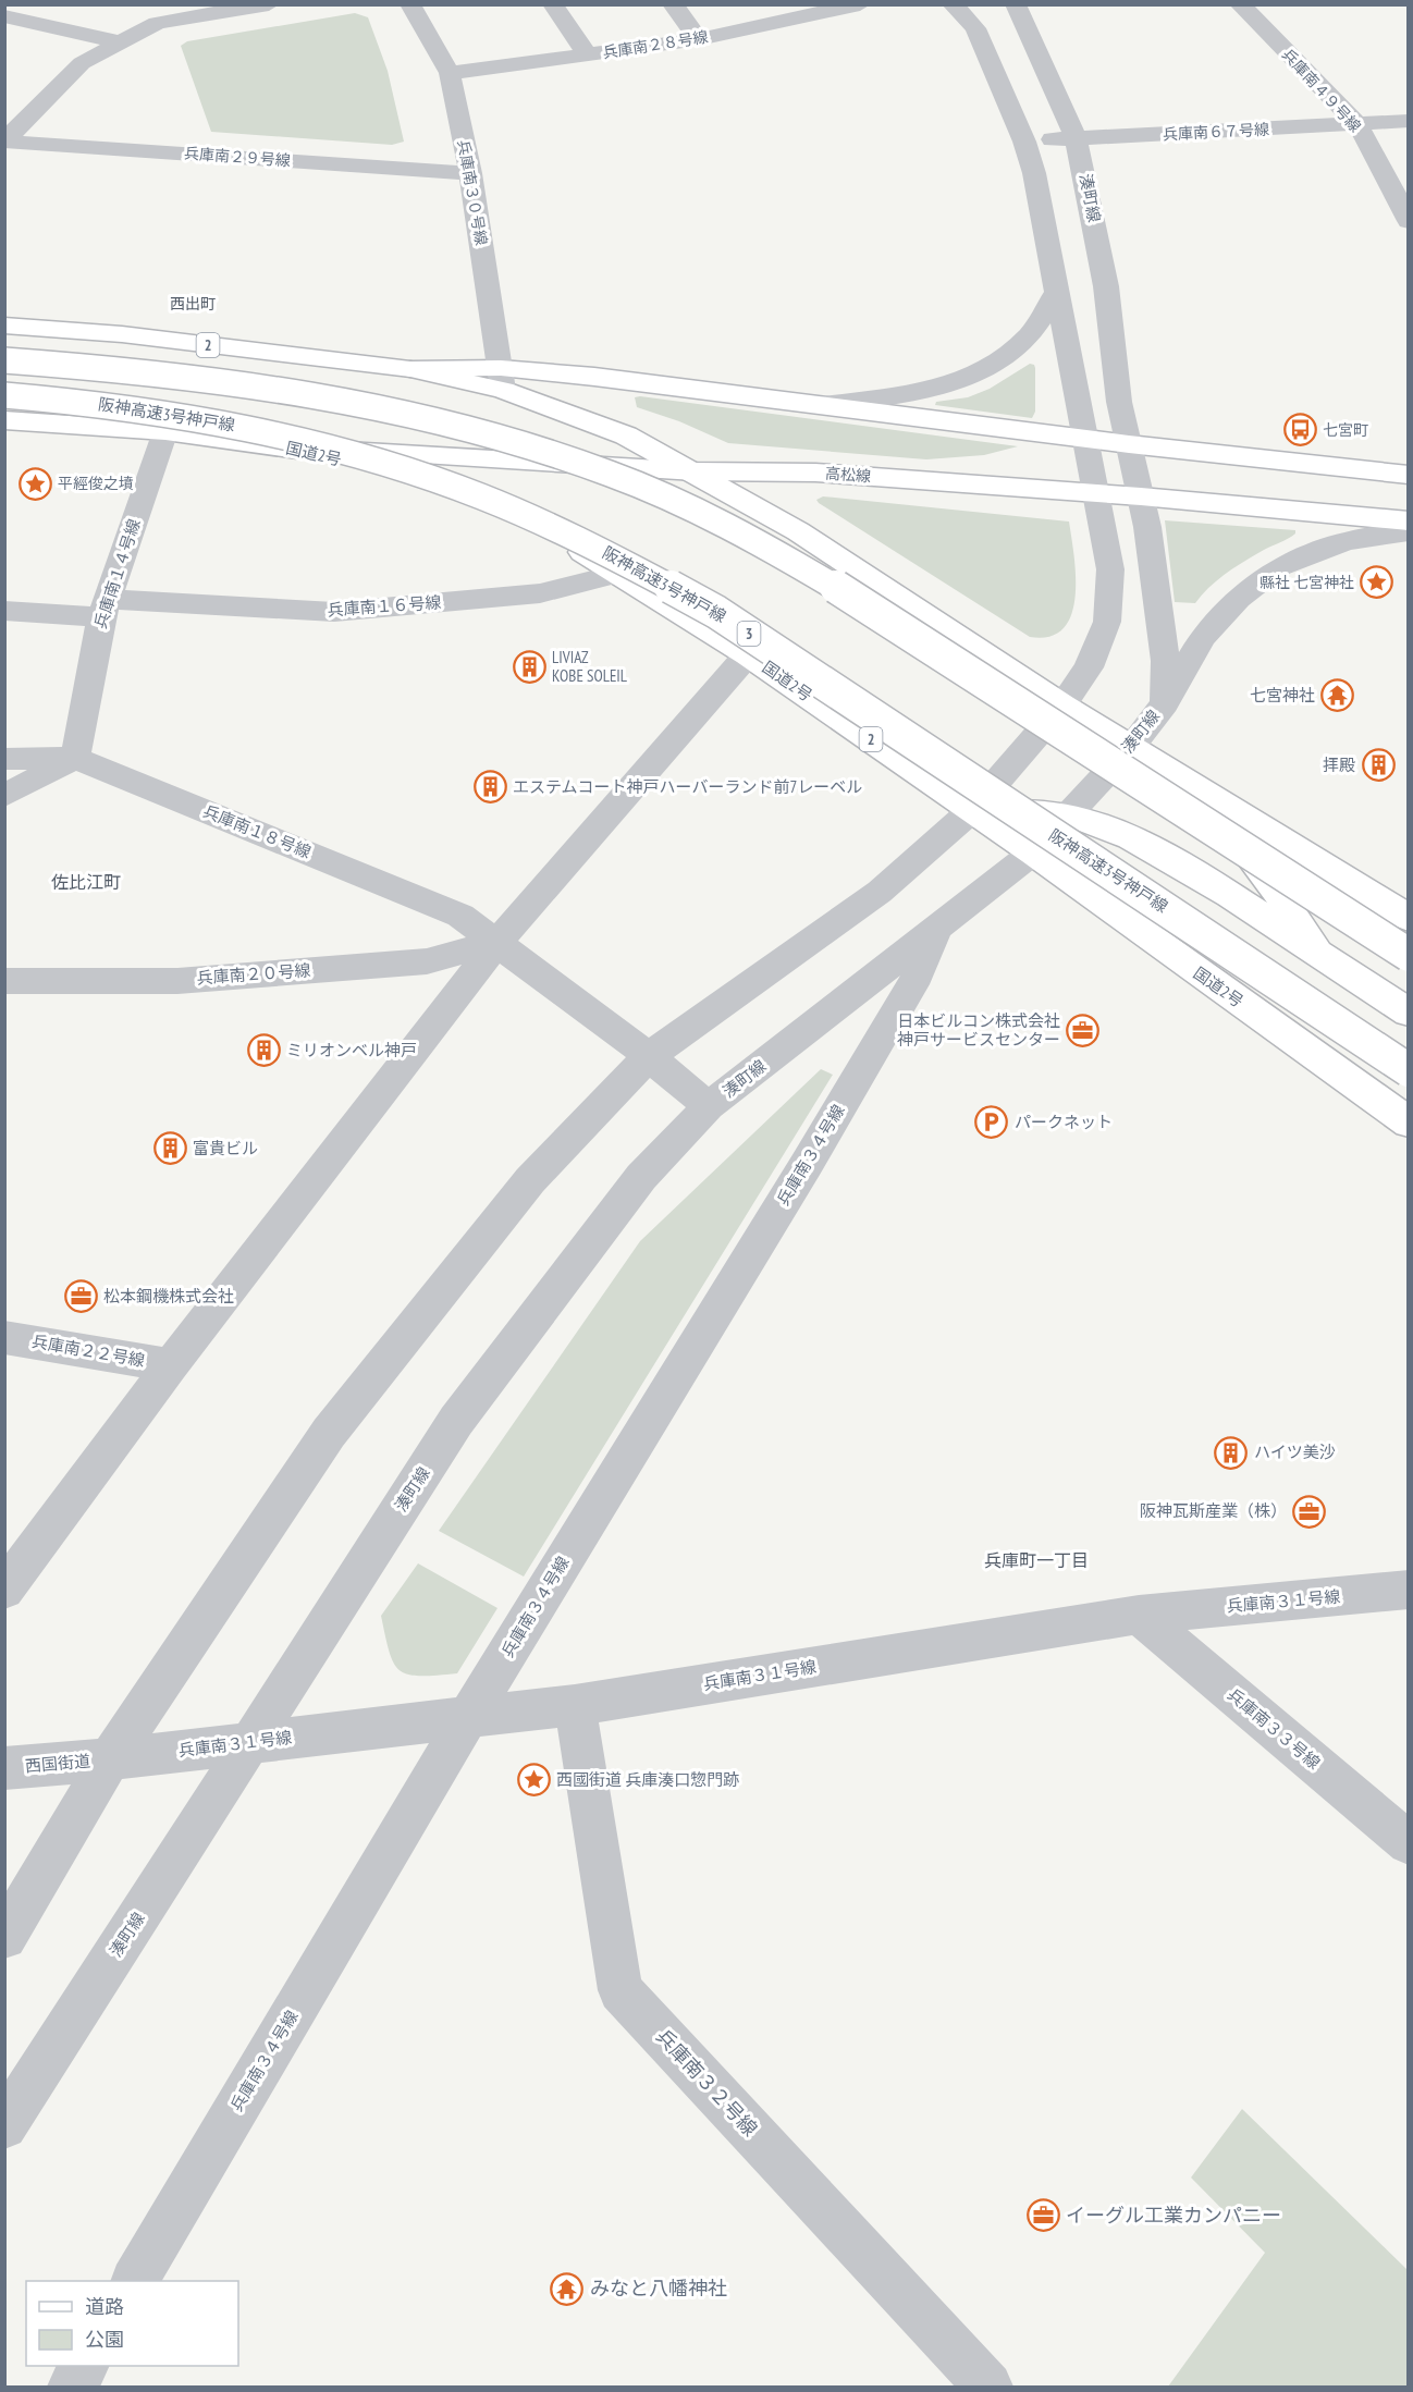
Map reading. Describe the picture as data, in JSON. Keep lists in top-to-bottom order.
{
  "streets": {
    "main road": [
      "2",
      "阪神高速3号神戸線",
      "国道2号",
      "高松線",
      "3"
    ],
    "street": [
      "兵庫南２８号線",
      "兵庫南４９号線",
      "兵庫南６７号線",
      "兵庫南２９号線",
      "兵庫南３０号線",
      "湊町線",
      "兵庫南１４号線",
      "兵庫南１６号線",
      "兵庫南１８号線",
      "兵庫南２０号線",
      "兵庫南３４号線",
      "兵庫南２２号線",
      "兵庫南３１号線",
      "兵庫南３３号線",
      "西国街道",
      "兵庫南３２号線"
    ]
  },
  "crossings": [
    ["兵庫南２８号線", "兵庫南３０号線"],
    ["兵庫南４９号線", "兵庫南６７号線"],
    ["兵庫南６７号線", "湊町線"],
    ["兵庫南２９号線", "兵庫南３０号線"],
    ["兵庫南３０号線", "2"],
    ["湊町線", "2"],
    ["湊町線", "国道2号"],
    ["湊町線", "高松線"],
    ["湊町線", "兵庫南１８号線"],
    ["湊町線", "兵庫南３４号線"],
    ["湊町線", "兵庫南３１号線"],
    ["2", "高松線"],
    ["国道2号", "高松線"],
    ["国道2号", "兵庫南１４号線"],
    ["国道2号", "兵庫南１６号線"],
    ["兵庫南１４号線", "兵庫南１６号線"],
    ["兵庫南１４号線", "兵庫南１８号線"],
    ["兵庫南１８号線", "兵庫南２０号線"],
    ["兵庫南３４号線", "兵庫南３１号線"],
    ["兵庫南３１号線", "兵庫南３３号線"],
    ["兵庫南３１号線", "西国街道"],
    ["兵庫南３１号線", "兵庫南３２号線"]
  ],
  "districts": ["西出町", "佐比江町", "兵庫町一丁目"],
  "places": {
    "bus stop": ["七宮町"],
    "place": ["平經俊之墳", "縣社 七宮神社", "西國街道 兵庫湊口惣門跡"],
    "building": [
      "LIVIAZ KOBE SOLEIL",
      "拝殿",
      "エステムコート神戸ハーバーランド前7レーベル",
      "ミリオンベル神戸",
      "富貴ビル",
      "ハイツ美沙"
    ],
    "temple": ["七宮神社", "みなと八幡神社"],
    "office": [
      "日本ビルコン株式会社 神戸サービスセンター",
      "松本鋼機株式会社",
      "阪神瓦斯産業（株）",
      "イーグル工業カンパニー"
    ],
    "parking": ["パークネット"]
  },
  "legend": ["道路", "公園"]
}
